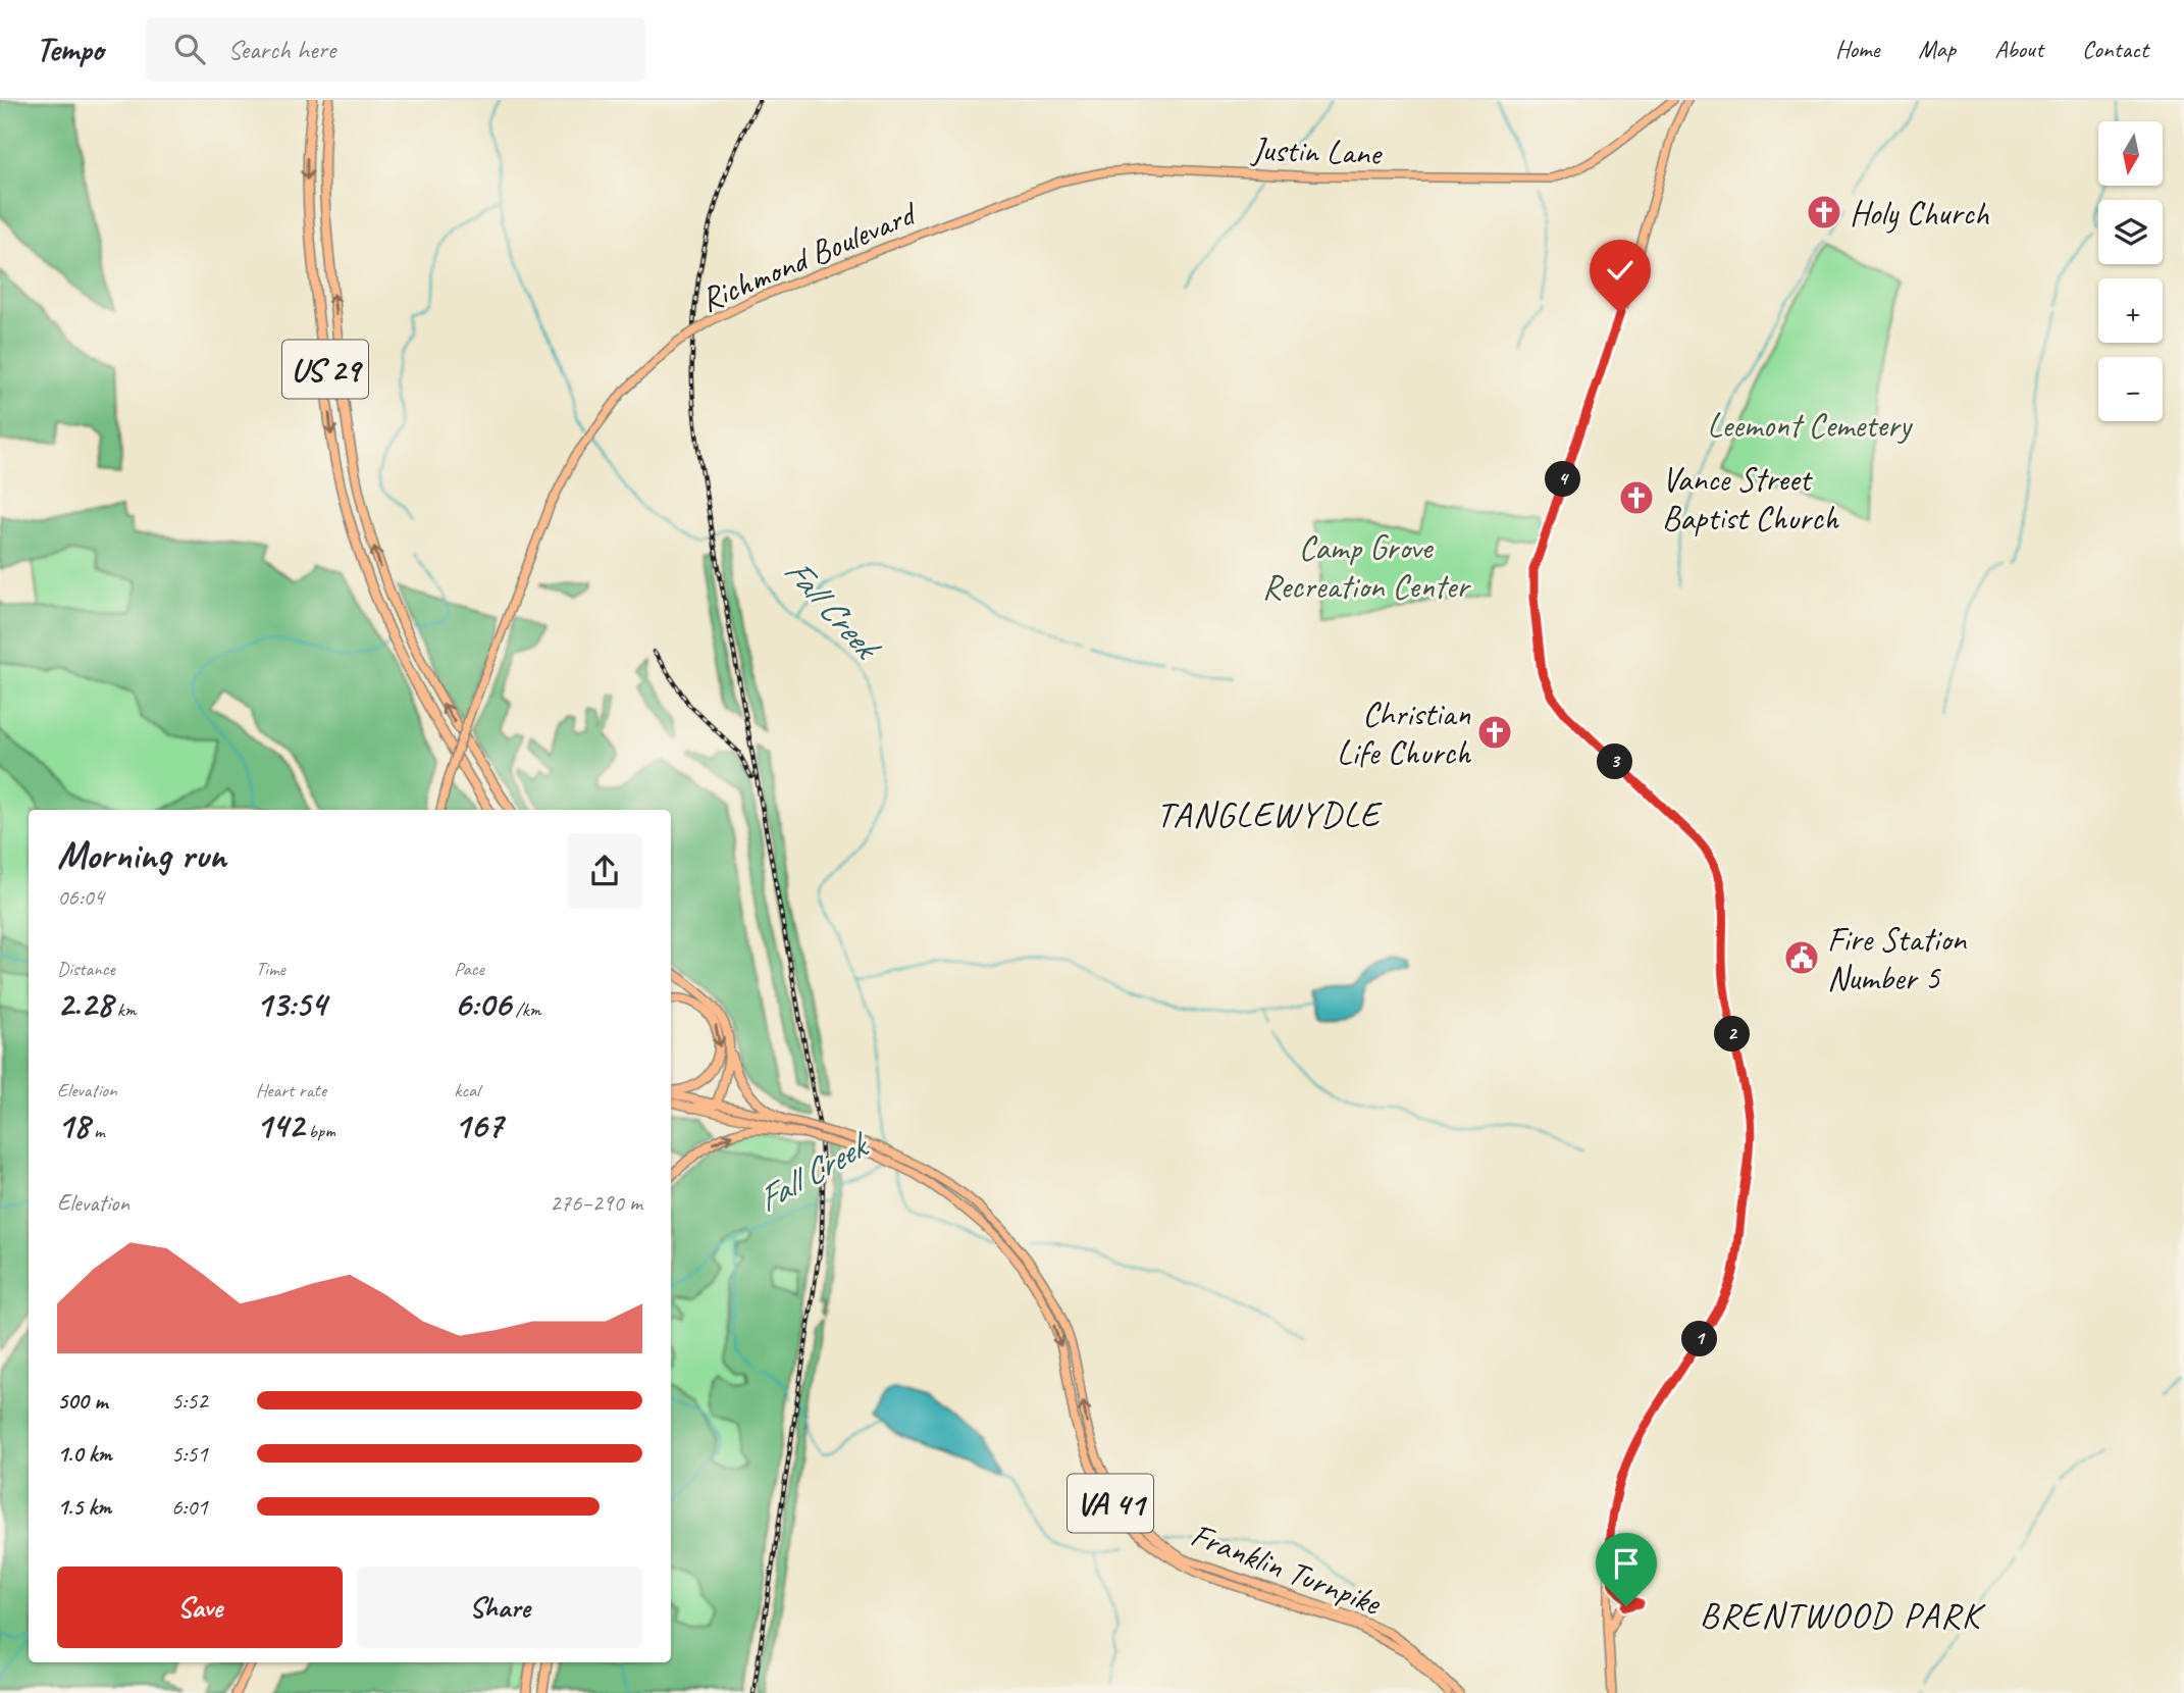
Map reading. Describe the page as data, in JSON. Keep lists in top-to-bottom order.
{
  "streets": {
    "highway": ["US 29"],
    "main road": [
      "Justin Lane",
      "Richmond Boulevard",
      "VA 41",
      "Franklin Turnpike"
    ]
  },
  "crossings": [
    ["Justin Lane", "Richmond Boulevard"]
  ],
  "districts": ["TANGLEWYDLE", "BRENTWOOD PARK"],
  "water": ["Fall Creek"],
  "parks": ["Leemont Cemetery", "Camp Grove Recreation Center"],
  "places": {
    "church": ["Holy Church", "Vance Street Baptist Church", "Christian Life Church"],
    "public building": ["Fire Station Number 5"]
  },
  "north": "bottom",
  "page": {
    "header": "Tempo",
    "search": "Search here",
    "nav": [
      "Home",
      "Map",
      "About",
      "Contact"
    ],
    "map_buttons": ["+", "−"],
    "pins": [
      "4",
      "3",
      "2",
      "1"
    ],
    "heading": ["Morning run", "06:04"],
    "stats": [
      ["Distance", "2.28 km"],
      ["Time", "13:54"],
      ["Pace", "6:06 /km"],
      ["Elevation", "18 m"],
      ["Heart rate", "142 bpm"],
      ["kcal", "167"]
    ],
    "chart": ["Elevation", "276–290 m"],
    "list": [
      {
        "name": "500 m",
        "note": "5:52"
      },
      {
        "name": "1.0 km",
        "note": "5:51"
      },
      {
        "name": "1.5 km",
        "note": "6:01"
      }
    ],
    "buttons": ["Save", "Share"]
  }
}
